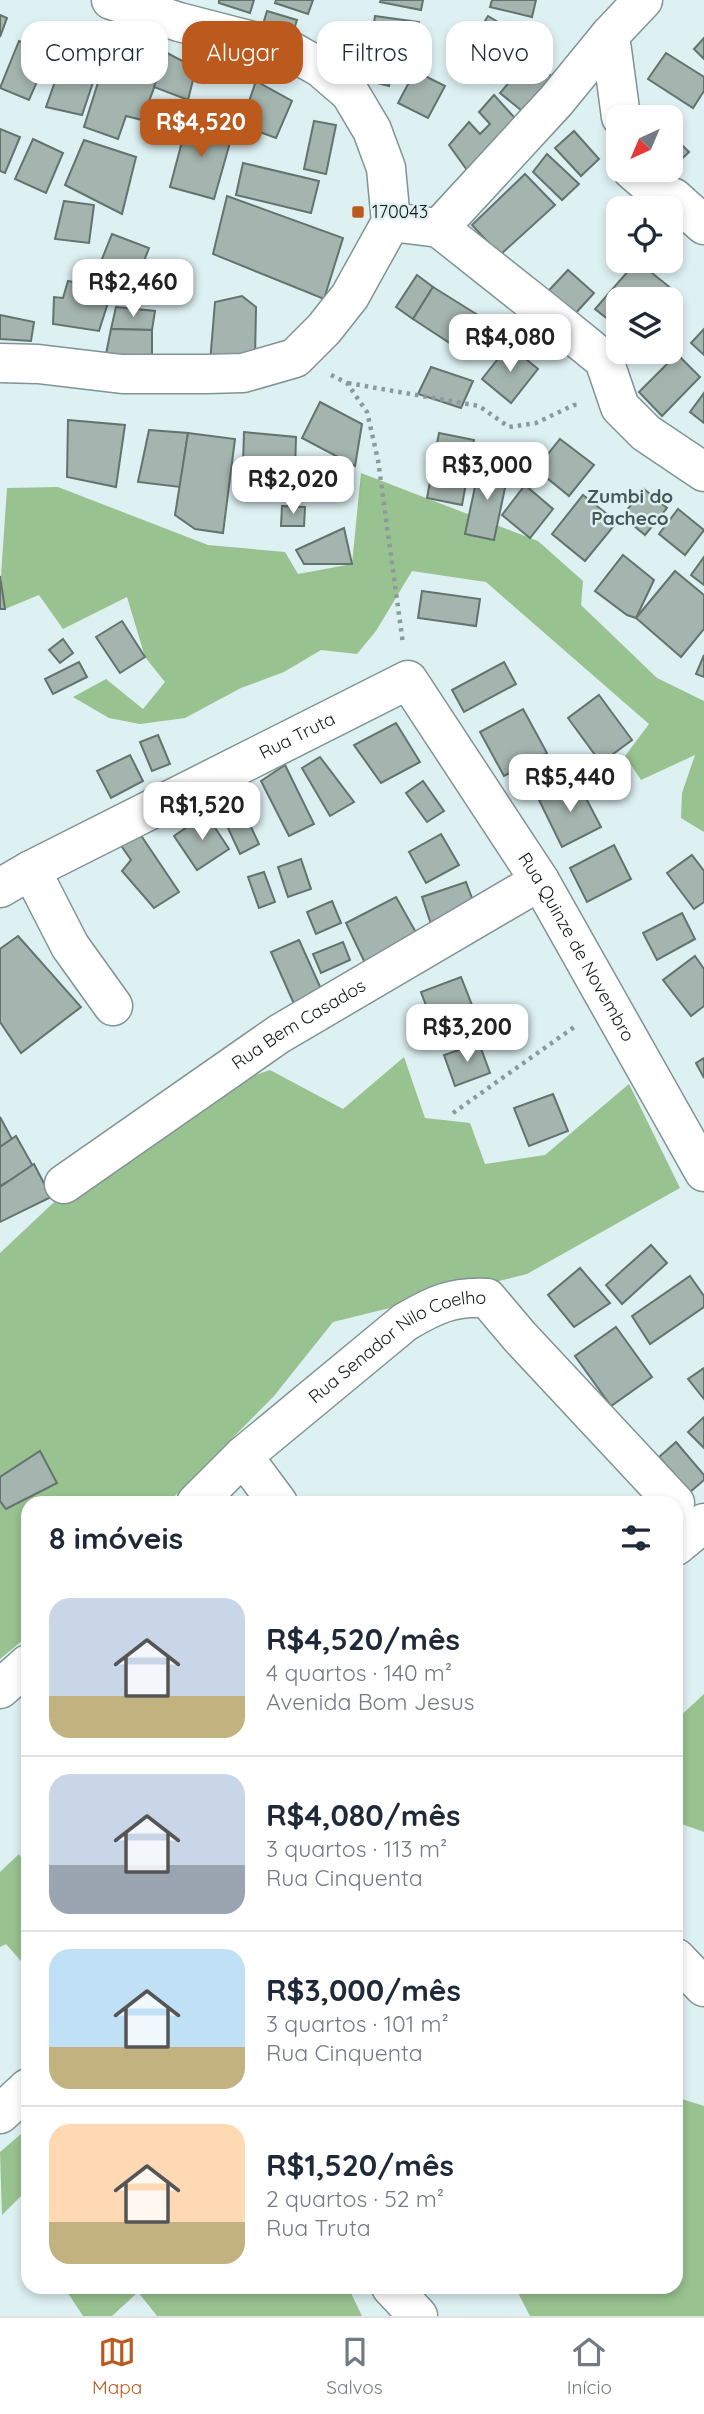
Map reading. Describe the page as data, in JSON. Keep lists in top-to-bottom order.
{
  "streets": {
    "street": [
      "Rua Truta",
      "Rua Quinze de Novembro",
      "Rua Bem Casados",
      "Rua Senador Nilo Coelho"
    ]
  },
  "crossings": [
    ["Rua Truta", "Rua Quinze de Novembro"],
    ["Rua Quinze de Novembro", "Rua Bem Casados"]
  ],
  "districts": ["Zumbi do Pacheco"],
  "places": {
    "transit": ["170043"]
  },
  "north": "bottom left",
  "page": {
    "chip": [
      "Comprar",
      "Alugar",
      "Filtros",
      "Novo"
    ],
    "price": [
      "R$4,520",
      "R$2,460",
      "R$4,080",
      "R$3,000",
      "R$2,020",
      "R$5,440",
      "R$1,520",
      "R$3,200"
    ],
    "heading": "8 imóveis",
    "list": [
      {
        "name": "R$4,520/mês",
        "note": "4 quartos · 140 m² · Avenida Bom Jesus"
      },
      {
        "name": "R$4,080/mês",
        "note": "3 quartos · 113 m² · Rua Cinquenta"
      },
      {
        "name": "R$3,000/mês",
        "note": "3 quartos · 101 m² · Rua Cinquenta"
      },
      {
        "name": "R$1,520/mês",
        "note": "2 quartos · 52 m² · Rua Truta"
      }
    ],
    "tabs": ["Mapa", "Salvos", "Início"]
  }
}
